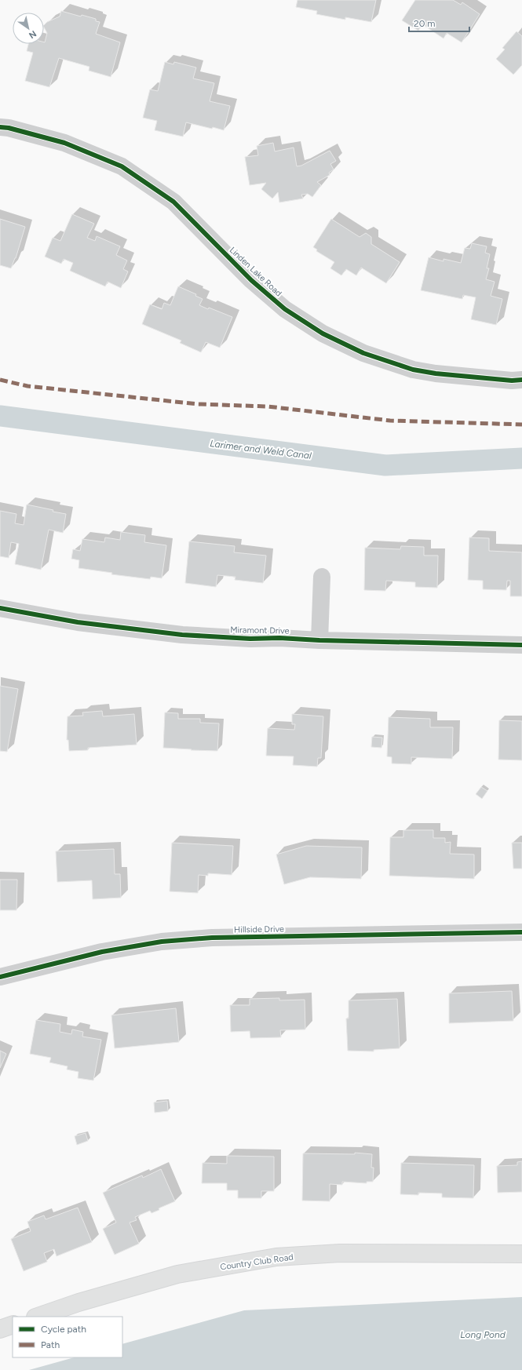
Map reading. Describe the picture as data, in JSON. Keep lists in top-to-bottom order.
{
  "streets": {
    "street": [
      "Linden Lake Road",
      "Miramont Drive",
      "Hillside Drive",
      "Country Club Road"
    ]
  },
  "water": ["Larimer and Weld Canal", "Long Pond"],
  "legend": ["Cycle path", "Path"],
  "scale_bar": "20 m",
  "north": "bottom right"
}
